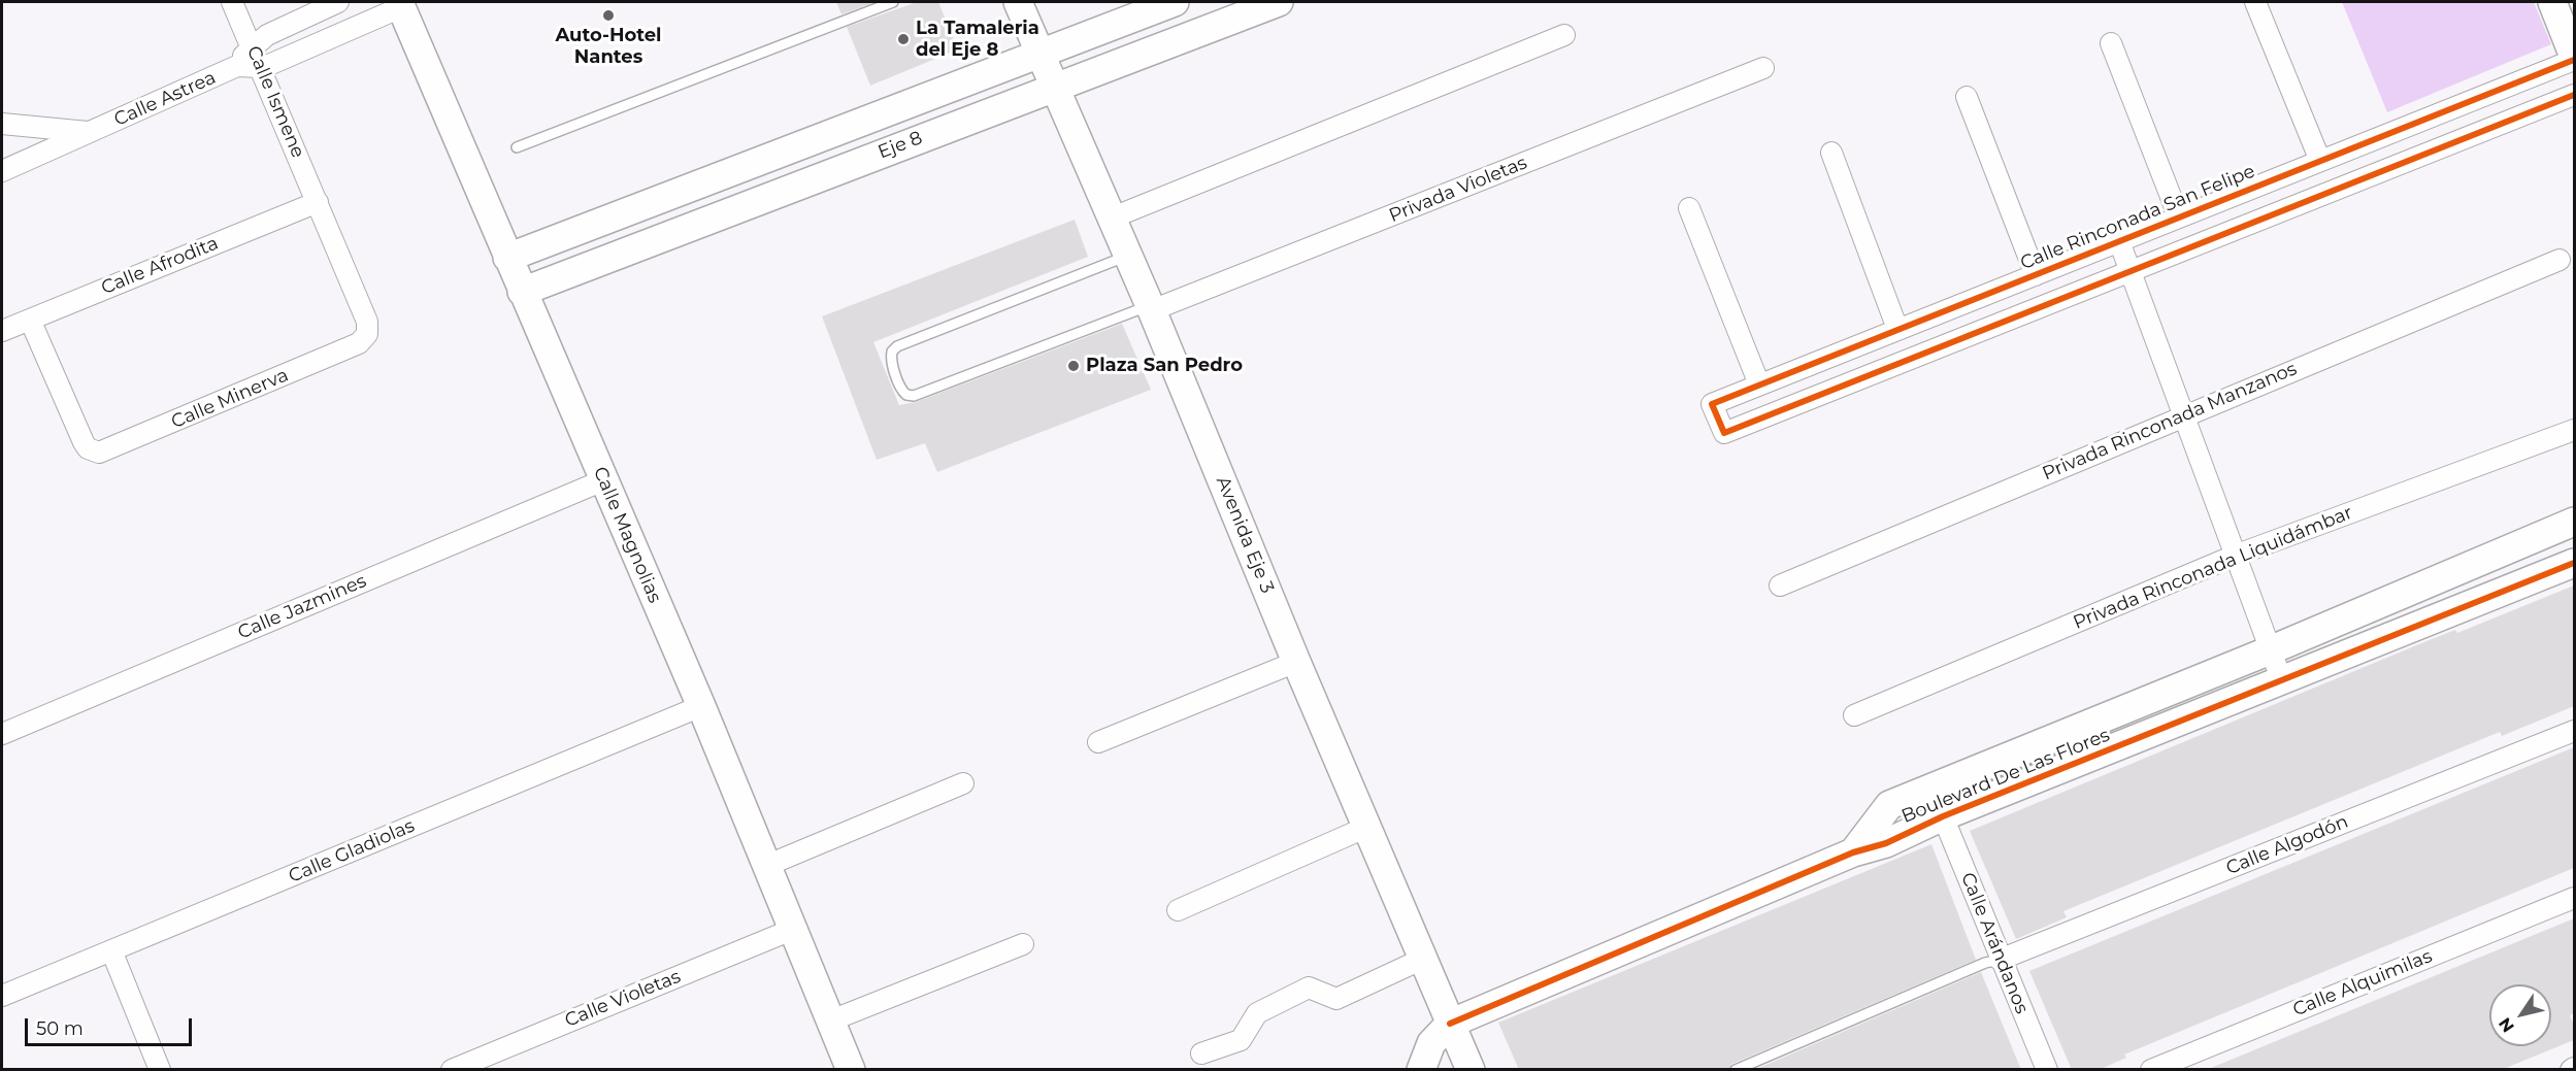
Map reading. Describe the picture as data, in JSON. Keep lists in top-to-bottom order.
{
  "streets": {
    "main road": [
      "Eje 8",
      "Calle Magnolias",
      "Avenida Eje 3",
      "Boulevard De Las Flores"
    ],
    "street": [
      "Calle Astrea",
      "Calle Ismene",
      "Privada Violetas",
      "Calle Rinconada San Felipe",
      "Calle Afrodita",
      "Calle Minerva",
      "Privada Rinconada Manzanos",
      "Privada Rinconada Liquidámbar",
      "Calle Jazmines",
      "Calle Algodón",
      "Calle Gladiolas",
      "Calle Arándanos",
      "Calle Alquimilas",
      "Calle Violetas"
    ]
  },
  "crossings": [
    ["Calle Astrea", "Calle Ismene"],
    ["Calle Astrea", "Calle Magnolias"],
    ["Calle Ismene", "Calle Afrodita"],
    ["Calle Ismene", "Calle Minerva"],
    ["Eje 8", "Calle Magnolias"],
    ["Eje 8", "Avenida Eje 3"],
    ["Privada Violetas", "Avenida Eje 3"],
    ["Calle Rinconada San Felipe", "Privada Rinconada Manzanos"],
    ["Calle Rinconada San Felipe", "Privada Rinconada Liquidámbar"],
    ["Calle Rinconada San Felipe", "Boulevard De Las Flores"],
    ["Calle Afrodita", "Calle Minerva"],
    ["Calle Magnolias", "Calle Jazmines"],
    ["Calle Magnolias", "Calle Gladiolas"],
    ["Calle Magnolias", "Calle Violetas"],
    ["Avenida Eje 3", "Boulevard De Las Flores"],
    ["Boulevard De Las Flores", "Calle Arándanos"],
    ["Calle Algodón", "Calle Arándanos"]
  ],
  "places": ["Auto-Hotel Nantes", "La Tamaleria del Eje 8", "Plaza San Pedro"],
  "scale_bar": "50 m",
  "north": "bottom left"
}
